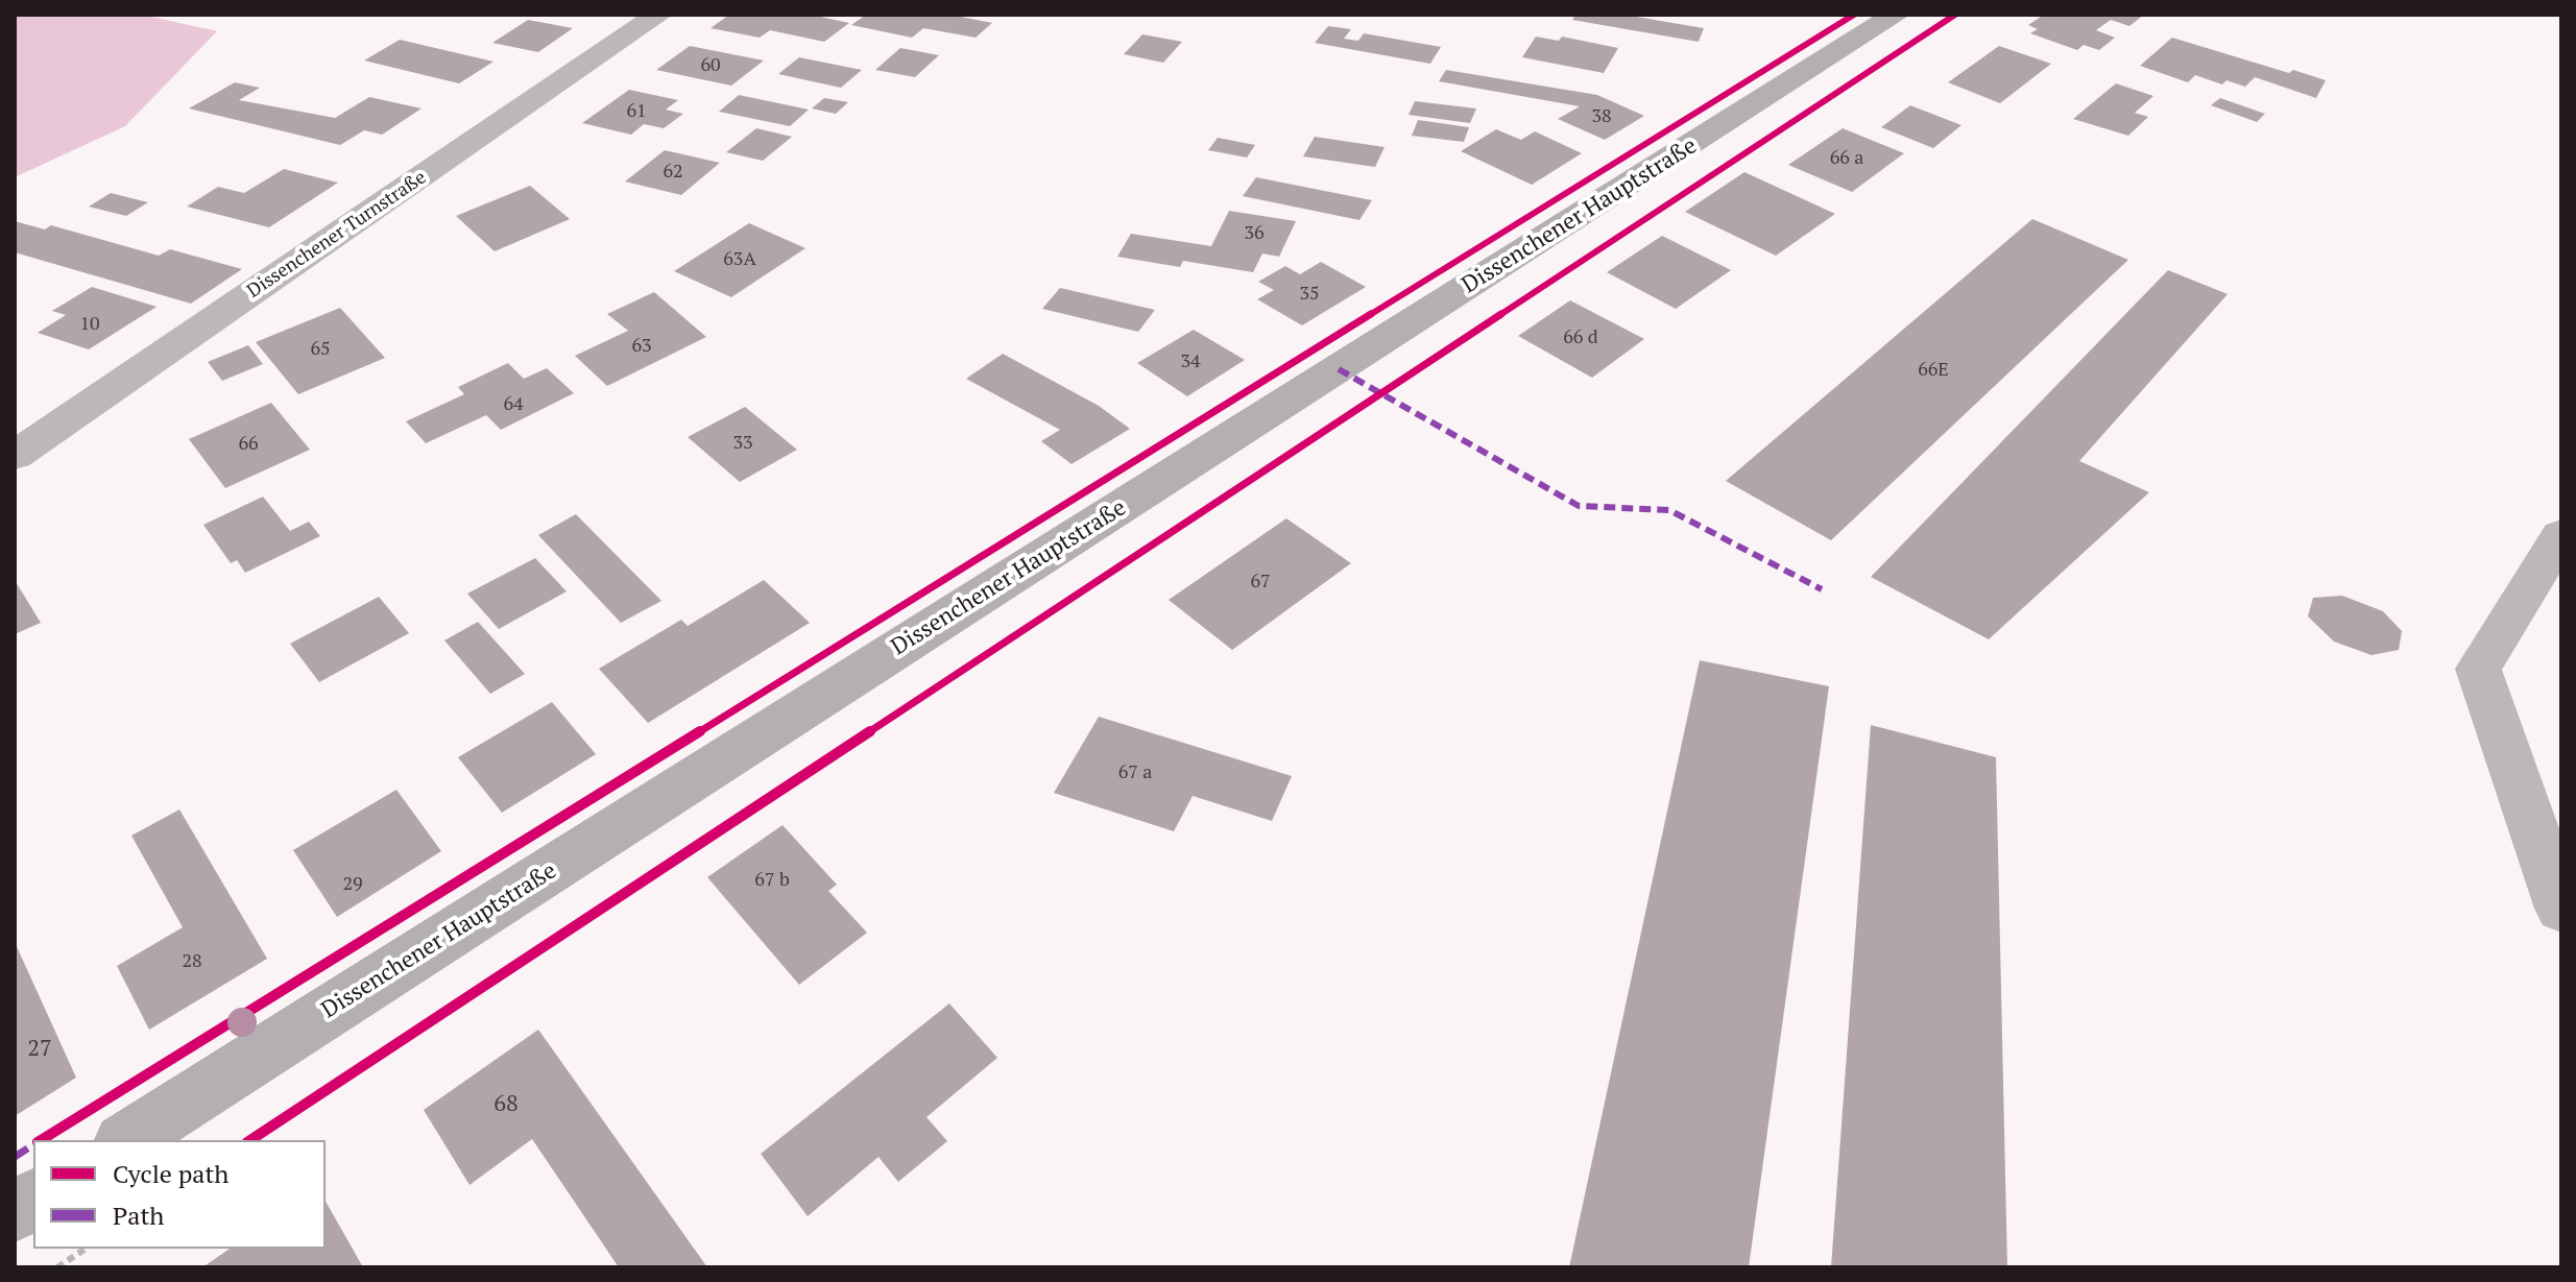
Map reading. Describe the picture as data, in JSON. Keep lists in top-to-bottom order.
{
  "streets": {
    "main road": ["Dissenchener Hauptstraße"],
    "street": ["Dissenchener Turnstraße"]
  },
  "house_numbers": [
    "60",
    "61",
    "38",
    "66 a",
    "62",
    "36",
    "63A",
    "35",
    "10",
    "66 d",
    "63",
    "65",
    "34",
    "66E",
    "64",
    "33",
    "66",
    "67",
    "67 a",
    "67 b",
    "29",
    "28",
    "27",
    "68"
  ],
  "legend": ["Cycle path", "Path"]
}
